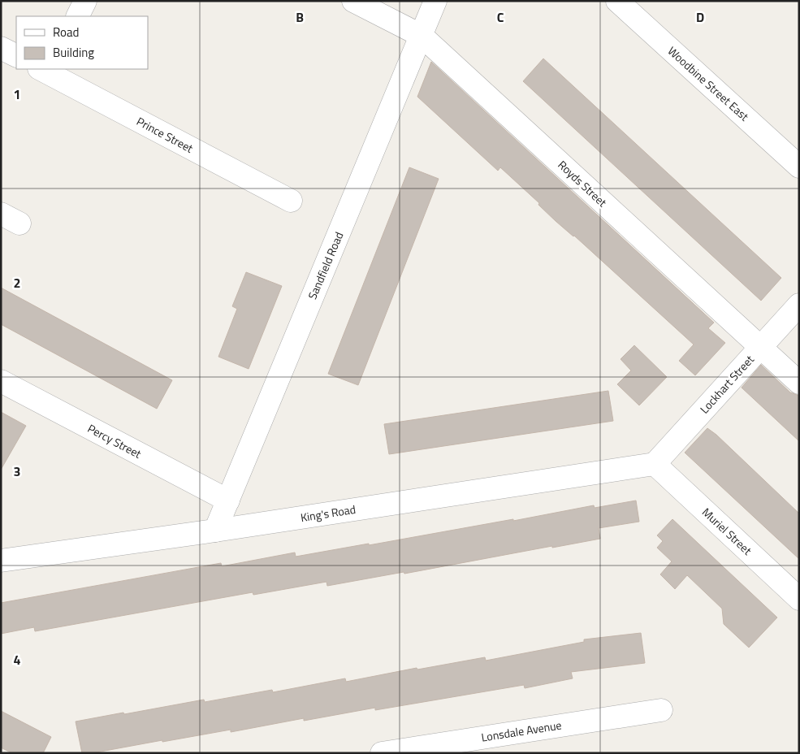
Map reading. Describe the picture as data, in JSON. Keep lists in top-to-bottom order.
{
  "streets": {
    "street": [
      "Woodbine Street East",
      "Prince Street",
      "Royds Street",
      "Sandfield Road",
      "Lockhart Street",
      "Percy Street",
      "King's Road",
      "Muriel Street",
      "Lonsdale Avenue"
    ]
  },
  "crossings": [
    ["Royds Street", "Sandfield Road"],
    ["Royds Street", "Lockhart Street"],
    ["Sandfield Road", "Percy Street"],
    ["Sandfield Road", "King's Road"],
    ["Lockhart Street", "King's Road"],
    ["Lockhart Street", "Muriel Street"],
    ["King's Road", "Muriel Street"]
  ],
  "legend": ["Road", "Building"],
  "grid": {
    "columns": ["B", "C", "D"],
    "rows": [
      "1",
      "2",
      "3",
      "4"
    ]
  }
}
